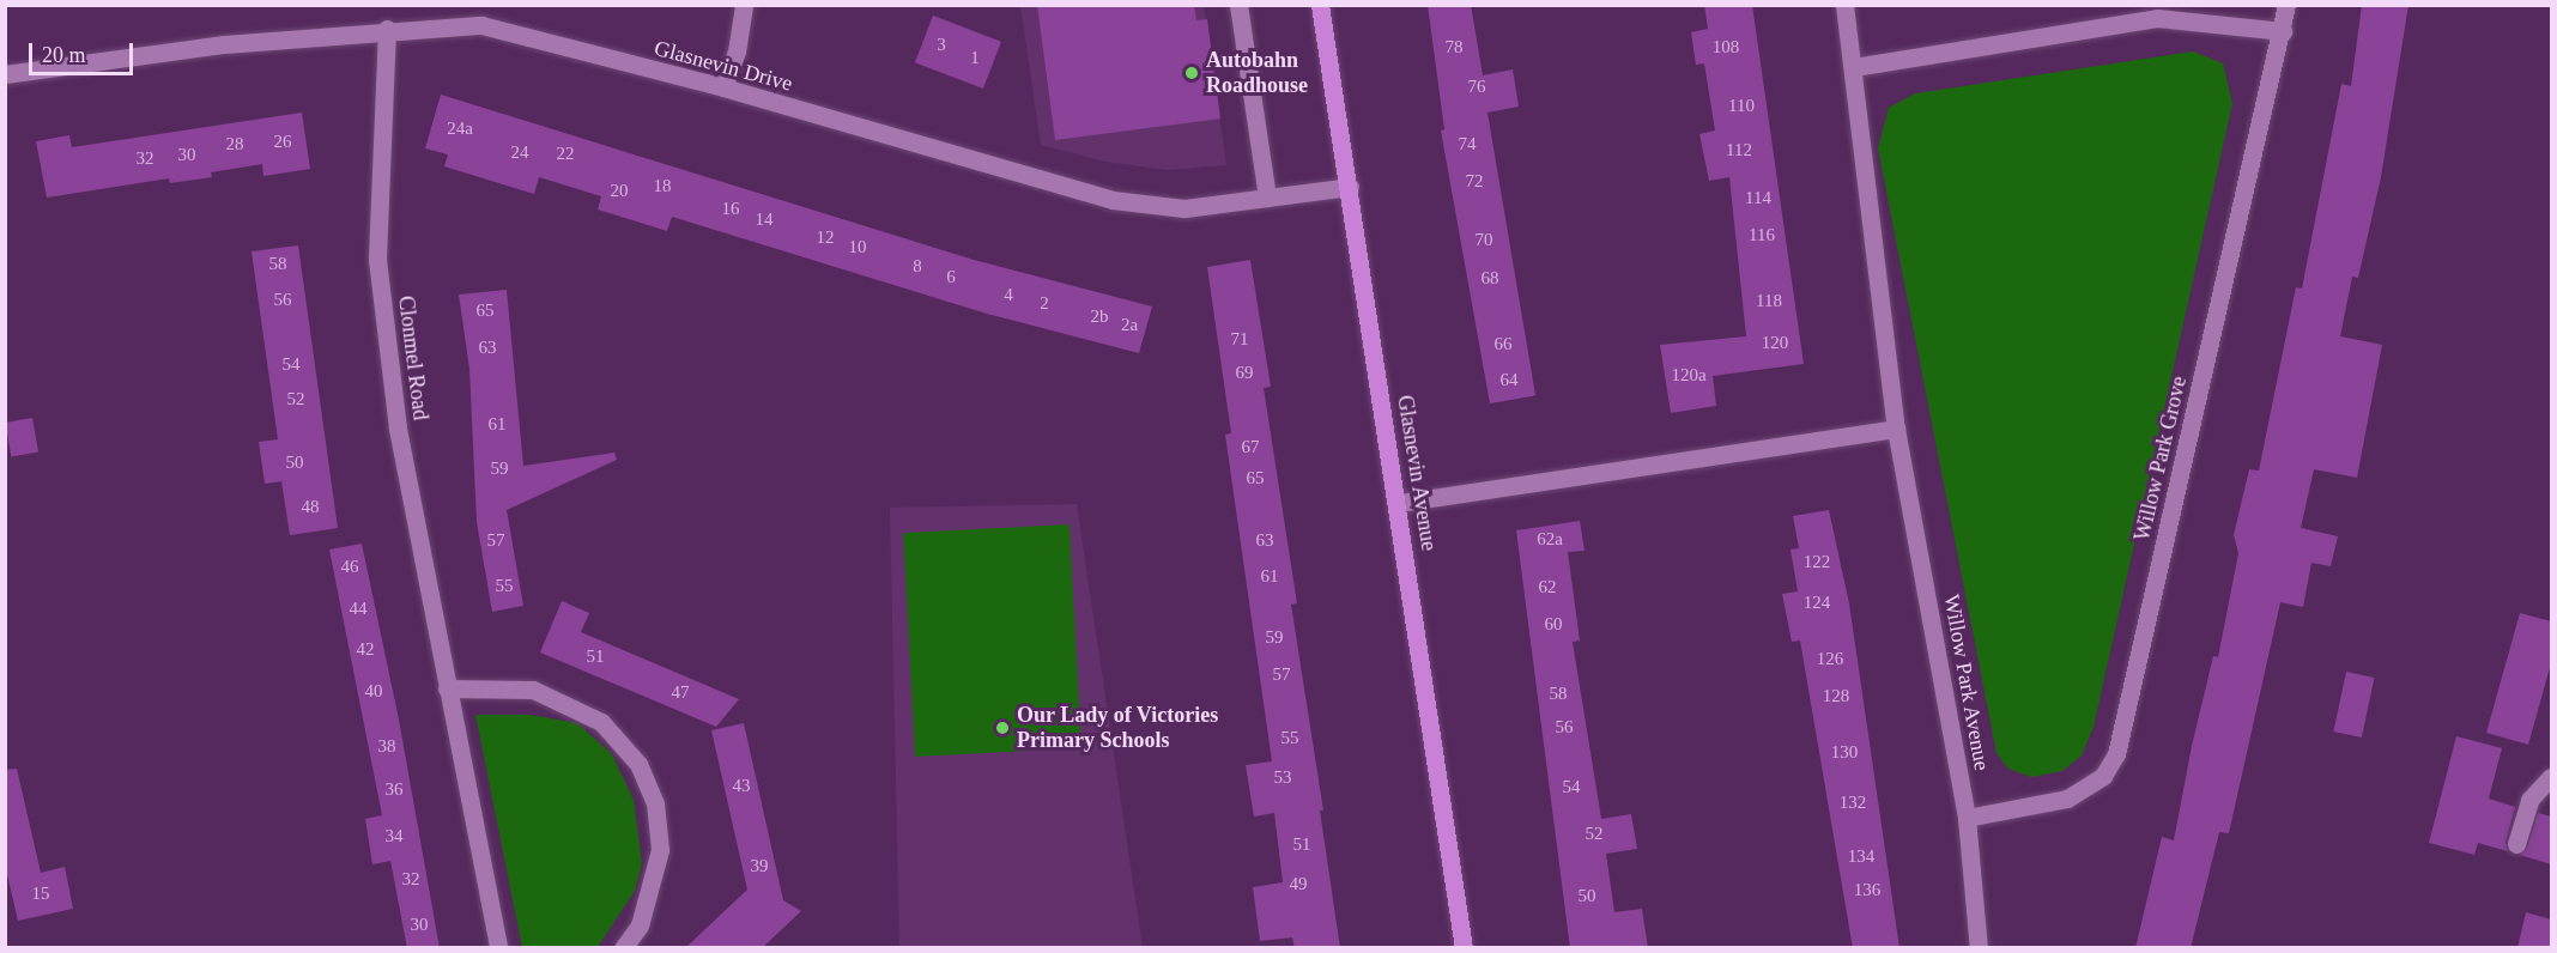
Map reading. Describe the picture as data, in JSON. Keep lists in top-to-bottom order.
{
  "streets": {
    "main road": ["Glasnevin Avenue"],
    "street": [
      "Glasnevin Drive",
      "Clonmel Road",
      "Willow Park Grove",
      "Willow Park Avenue"
    ]
  },
  "crossings": [
    ["Glasnevin Drive", "Clonmel Road"],
    ["Glasnevin Drive", "Glasnevin Avenue"],
    ["Willow Park Grove", "Willow Park Avenue"]
  ],
  "places": ["Autobahn Roadhouse", "Our Lady of Victories Primary Schools"],
  "house_numbers": [
    "3",
    "78",
    "108",
    "1",
    "76",
    "110",
    "24a",
    "26",
    "28",
    "74",
    "112",
    "24",
    "22",
    "30",
    "32",
    "72",
    "18",
    "20",
    "114",
    "16",
    "14",
    "116",
    "12",
    "70",
    "10",
    "58",
    "8",
    "6",
    "68",
    "4",
    "56",
    "118",
    "2",
    "65",
    "2b",
    "2a",
    "71",
    "120",
    "66",
    "63",
    "54",
    "69",
    "120a",
    "64",
    "52",
    "61",
    "67",
    "50",
    "59",
    "65",
    "48",
    "62a",
    "57",
    "63",
    "122",
    "46",
    "61",
    "55",
    "62",
    "124",
    "44",
    "60",
    "59",
    "42",
    "51",
    "126",
    "57",
    "40",
    "47",
    "58",
    "128",
    "56",
    "55",
    "38",
    "130",
    "53",
    "43",
    "54",
    "36",
    "132",
    "52",
    "34",
    "51",
    "134",
    "39",
    "32",
    "49",
    "136",
    "15",
    "50",
    "30"
  ],
  "scale_bar": "20 m"
}
